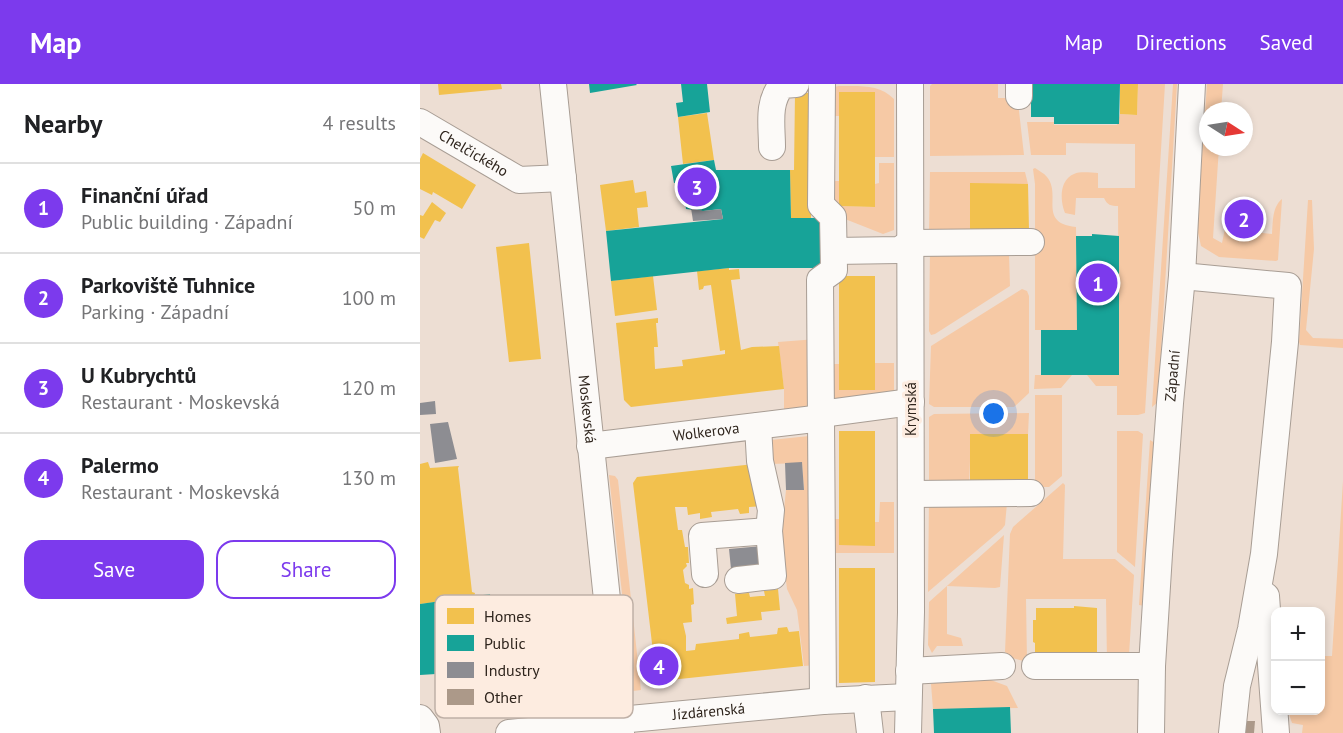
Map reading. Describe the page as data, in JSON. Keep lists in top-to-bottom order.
{
  "streets": {
    "street": [
      "Chelčického",
      "Západní",
      "Moskevská",
      "Krymská",
      "Wolkerova",
      "Jízdárenská"
    ]
  },
  "crossings": [
    ["Chelčického", "Moskevská"],
    ["Moskevská", "Wolkerova"],
    ["Krymská", "Wolkerova"],
    ["Krymská", "Jízdárenská"]
  ],
  "legend": [
    "Homes",
    "Public",
    "Industry",
    "Other"
  ],
  "north": "right",
  "page": {
    "header": "Map",
    "nav": ["Map", "Directions", "Saved"],
    "heading": ["Nearby", "4 results"],
    "list": [
      {
        "mark": "1",
        "name": "Finanční úřad",
        "note": "Public building · Západní",
        "value": "50 m"
      },
      {
        "mark": "2",
        "name": "Parkoviště Tuhnice",
        "note": "Parking · Západní",
        "value": "100 m"
      },
      {
        "mark": "3",
        "name": "U Kubrychtů",
        "note": "Restaurant · Moskevská",
        "value": "120 m"
      },
      {
        "mark": "4",
        "name": "Palermo",
        "note": "Restaurant · Moskevská",
        "value": "130 m"
      }
    ],
    "pins": [
      "3",
      "2",
      "1",
      "4"
    ],
    "buttons": ["Save", "Share"],
    "map_buttons": ["+", "−"]
  }
}
